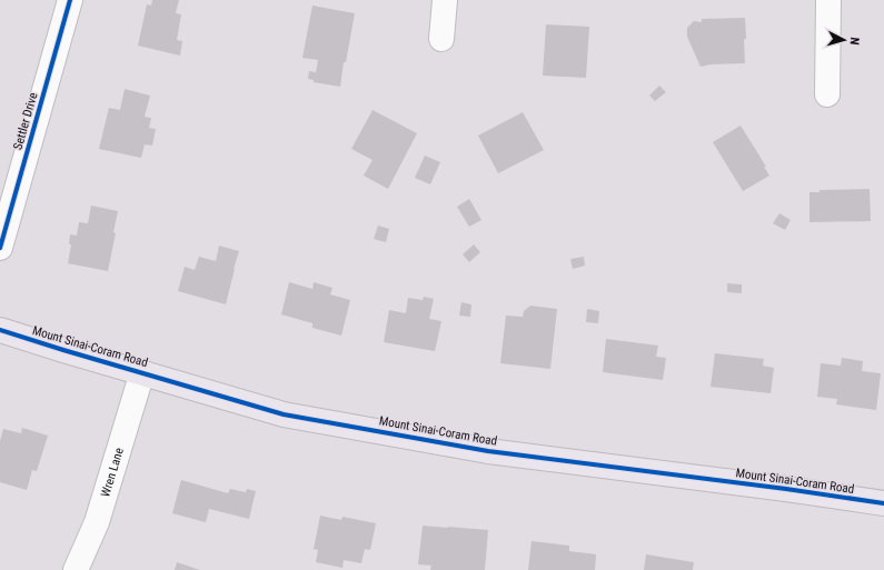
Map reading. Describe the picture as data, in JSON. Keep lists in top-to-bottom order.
{
  "streets": {
    "main road": ["Mount Sinai-Coram Road"],
    "street": ["Settler Drive", "Wren Lane"]
  },
  "crossings": [
    ["Mount Sinai-Coram Road", "Wren Lane"]
  ],
  "north": "right"
}
